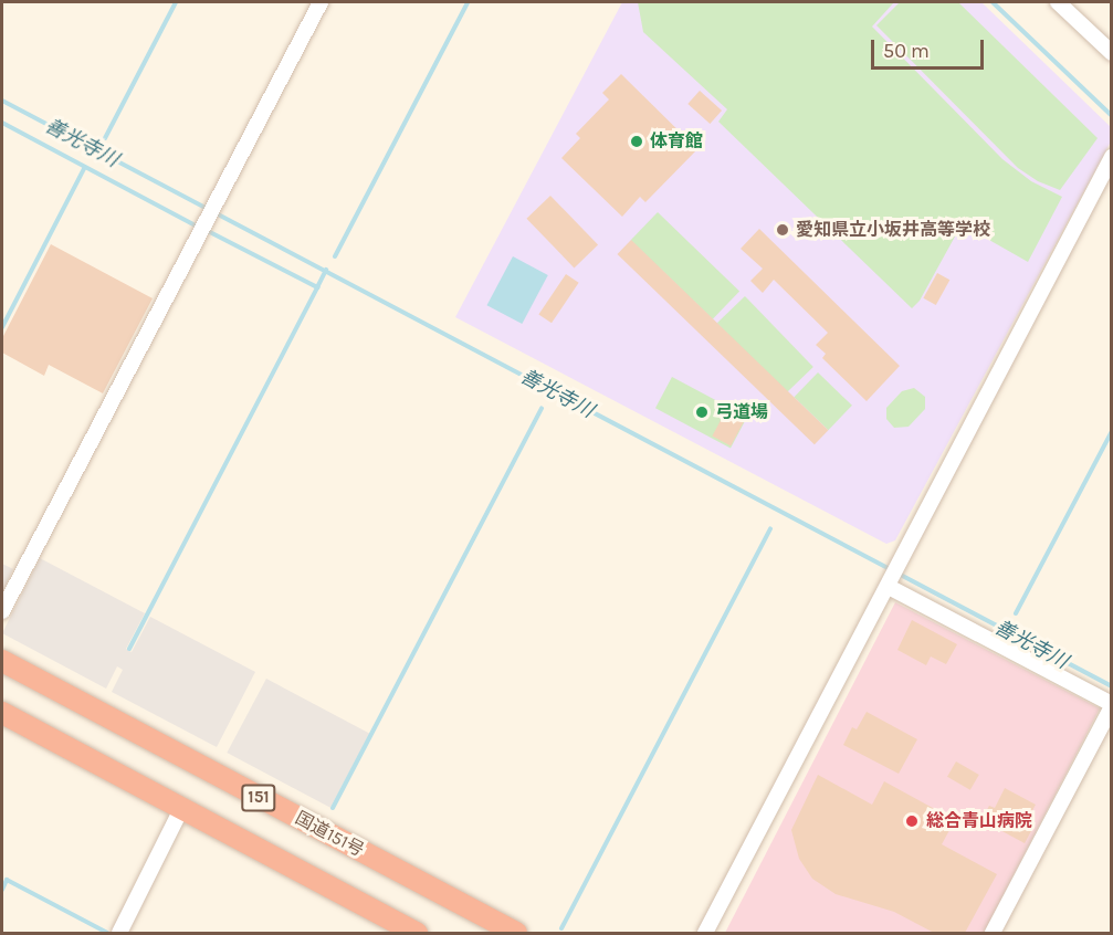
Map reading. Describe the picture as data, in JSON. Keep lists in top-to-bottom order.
{
  "streets": {
    "highway": ["151", "国道151号"]
  },
  "water": ["善光寺川"],
  "places": [
    "体育館",
    "愛知県立小坂井高等学校",
    "弓道場",
    "総合青山病院"
  ],
  "scale_bar": "50 m"
}
